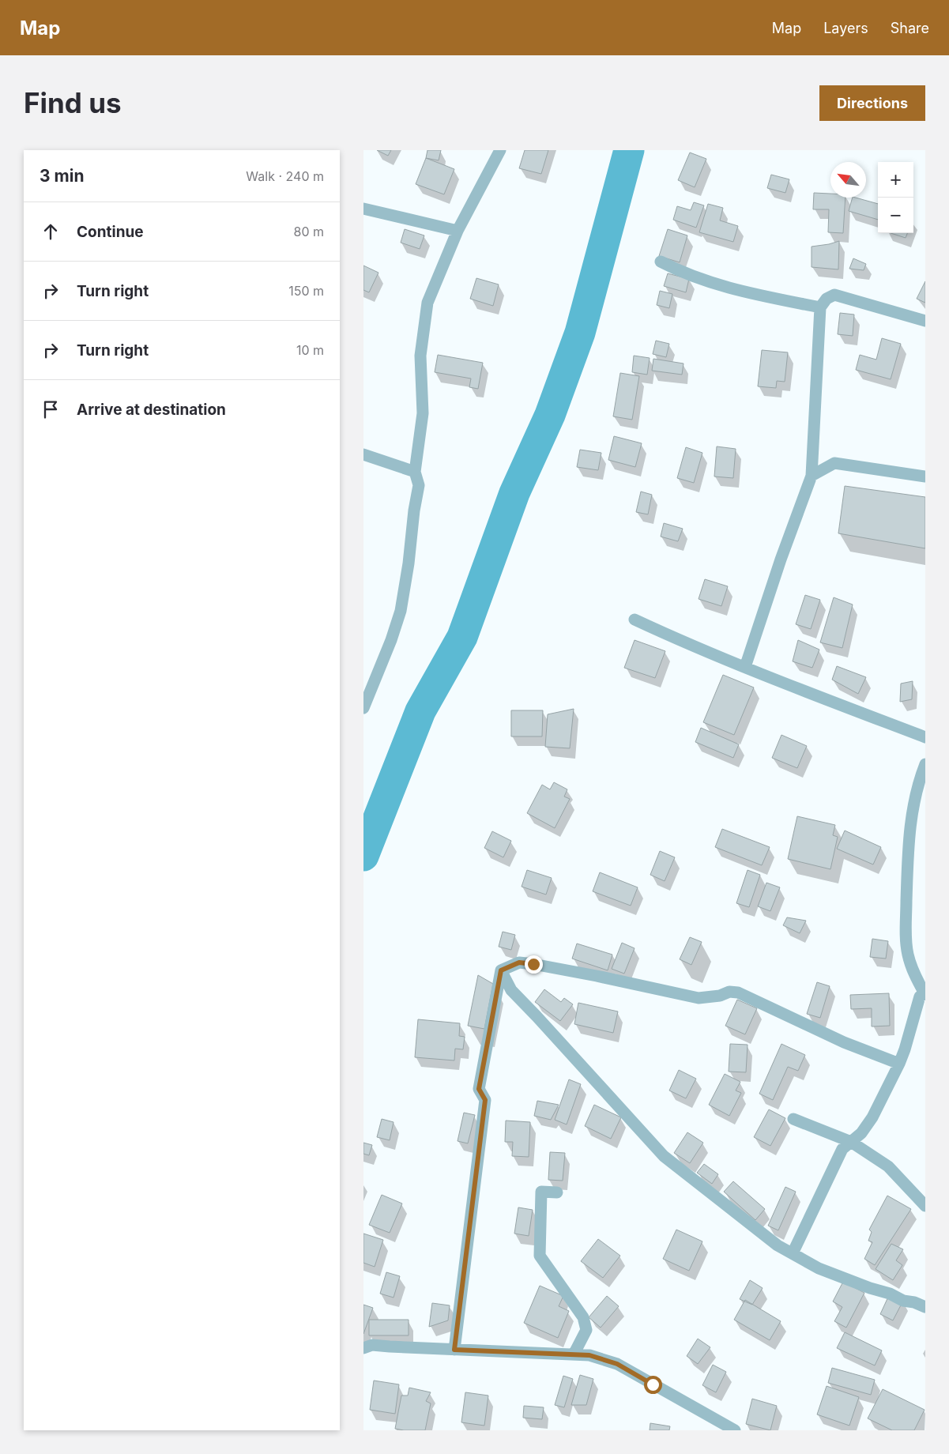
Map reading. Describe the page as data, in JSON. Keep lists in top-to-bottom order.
{
  "north": "top left",
  "page": {
    "header": "Map",
    "nav": ["Map", "Layers", "Share"],
    "buttons": "Directions",
    "title": "Find us",
    "heading": ["3 min", "Walk · 240 m"],
    "map_buttons": ["+", "−"],
    "list": [
      ["Continue", "80 m"],
      ["Turn right", "150 m"],
      ["Turn right", "10 m"],
      "Arrive at destination"
    ]
  }
}
